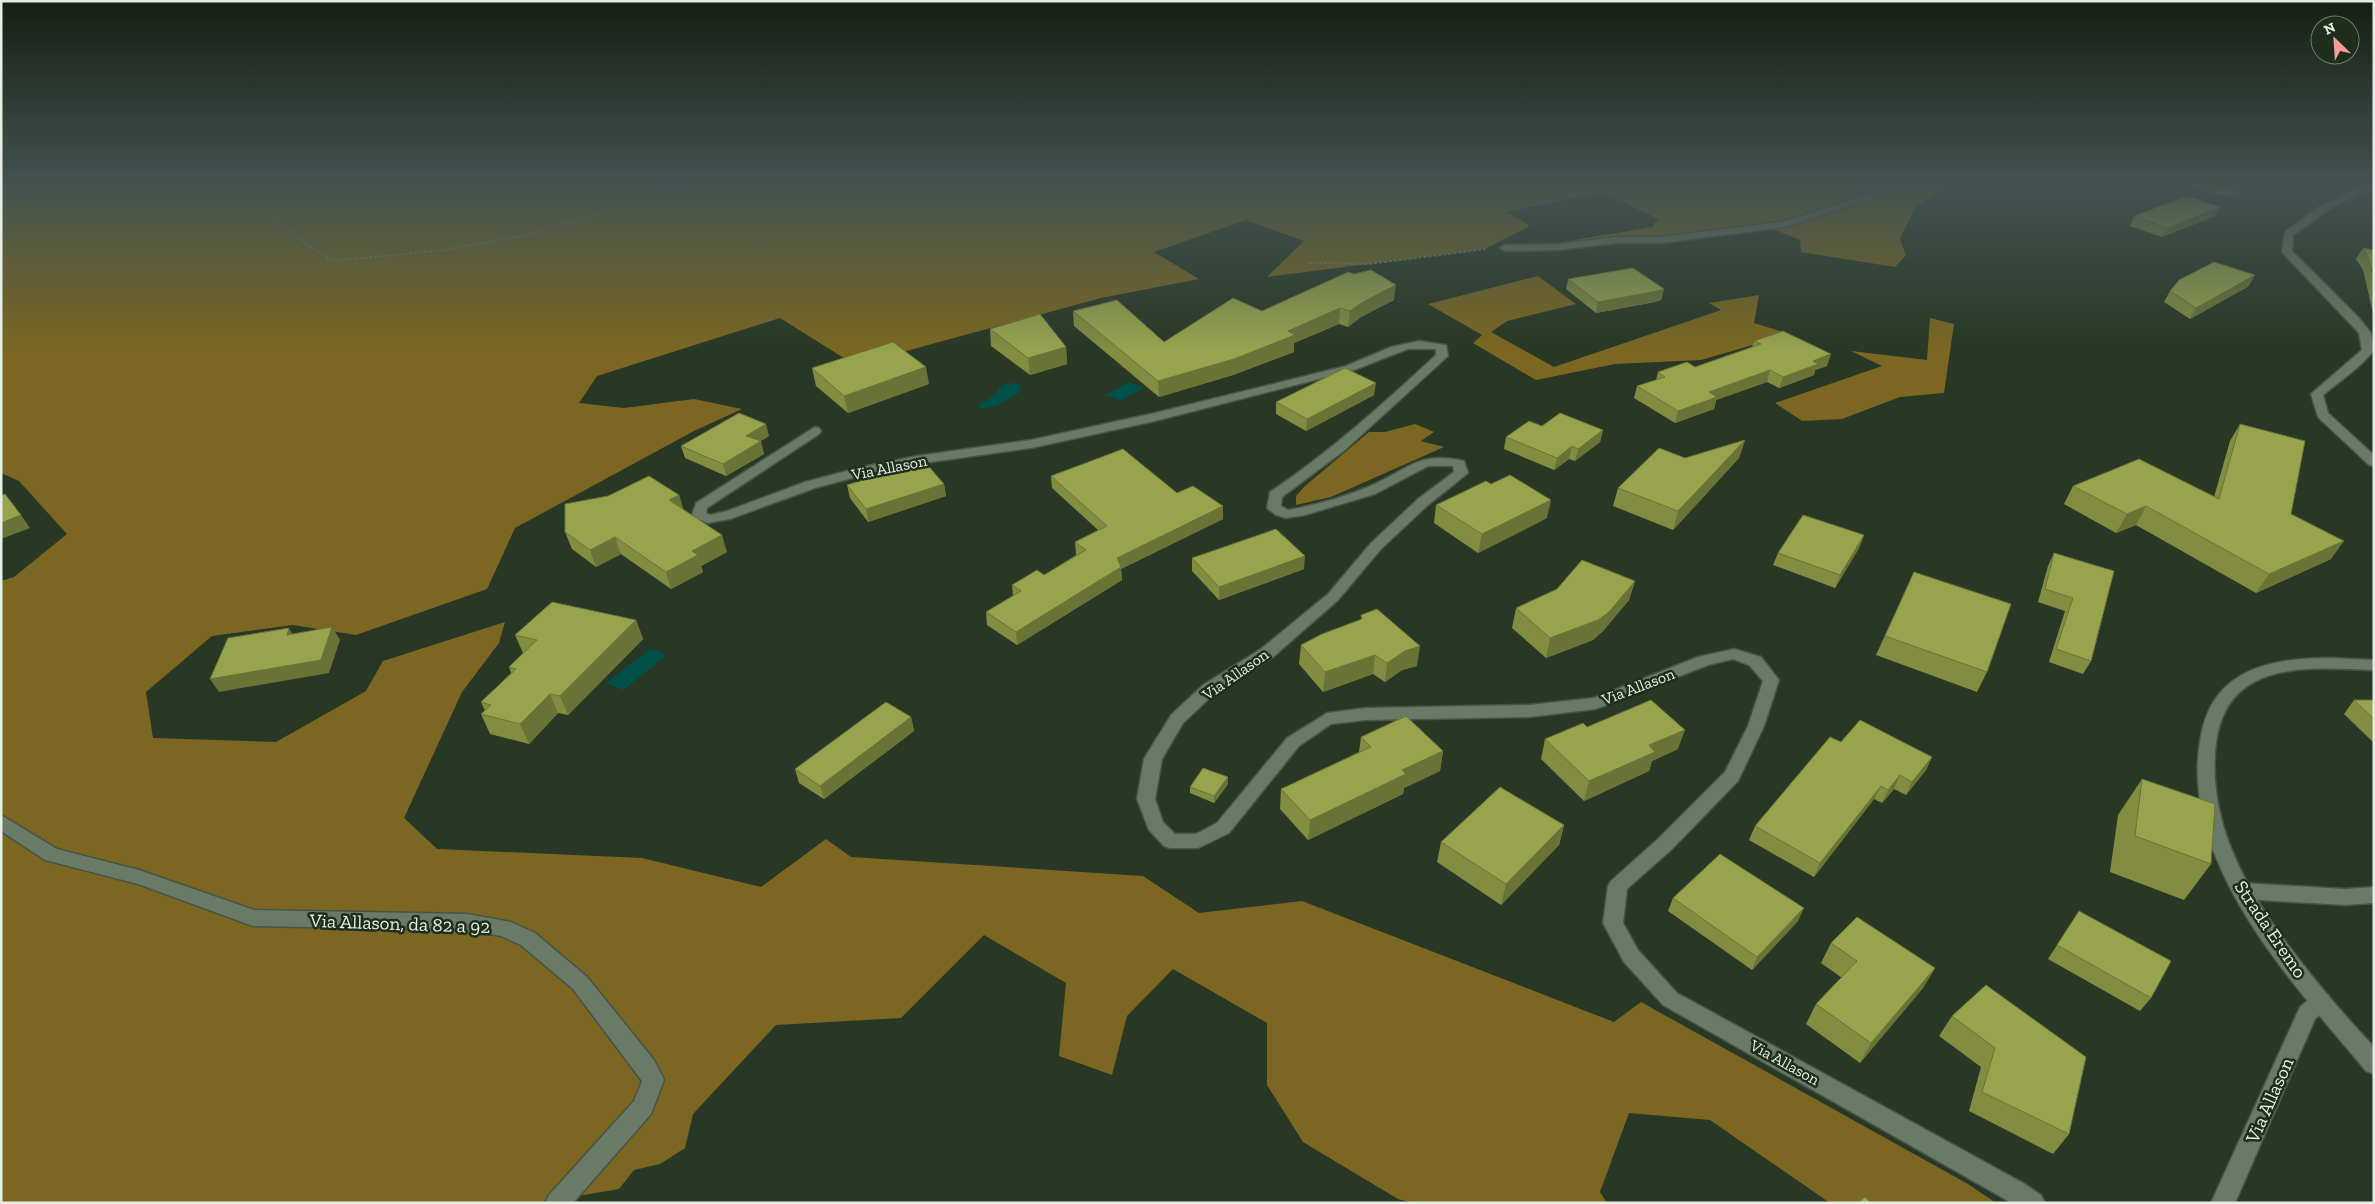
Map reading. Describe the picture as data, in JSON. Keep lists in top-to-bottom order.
{
  "streets": {
    "street": ["Via Allason", "Via Allason, da 82 a 92", "Strada Eremo"]
  },
  "crossings": [
    ["Via Allason", "Strada Eremo"]
  ],
  "north": "top left"
}
